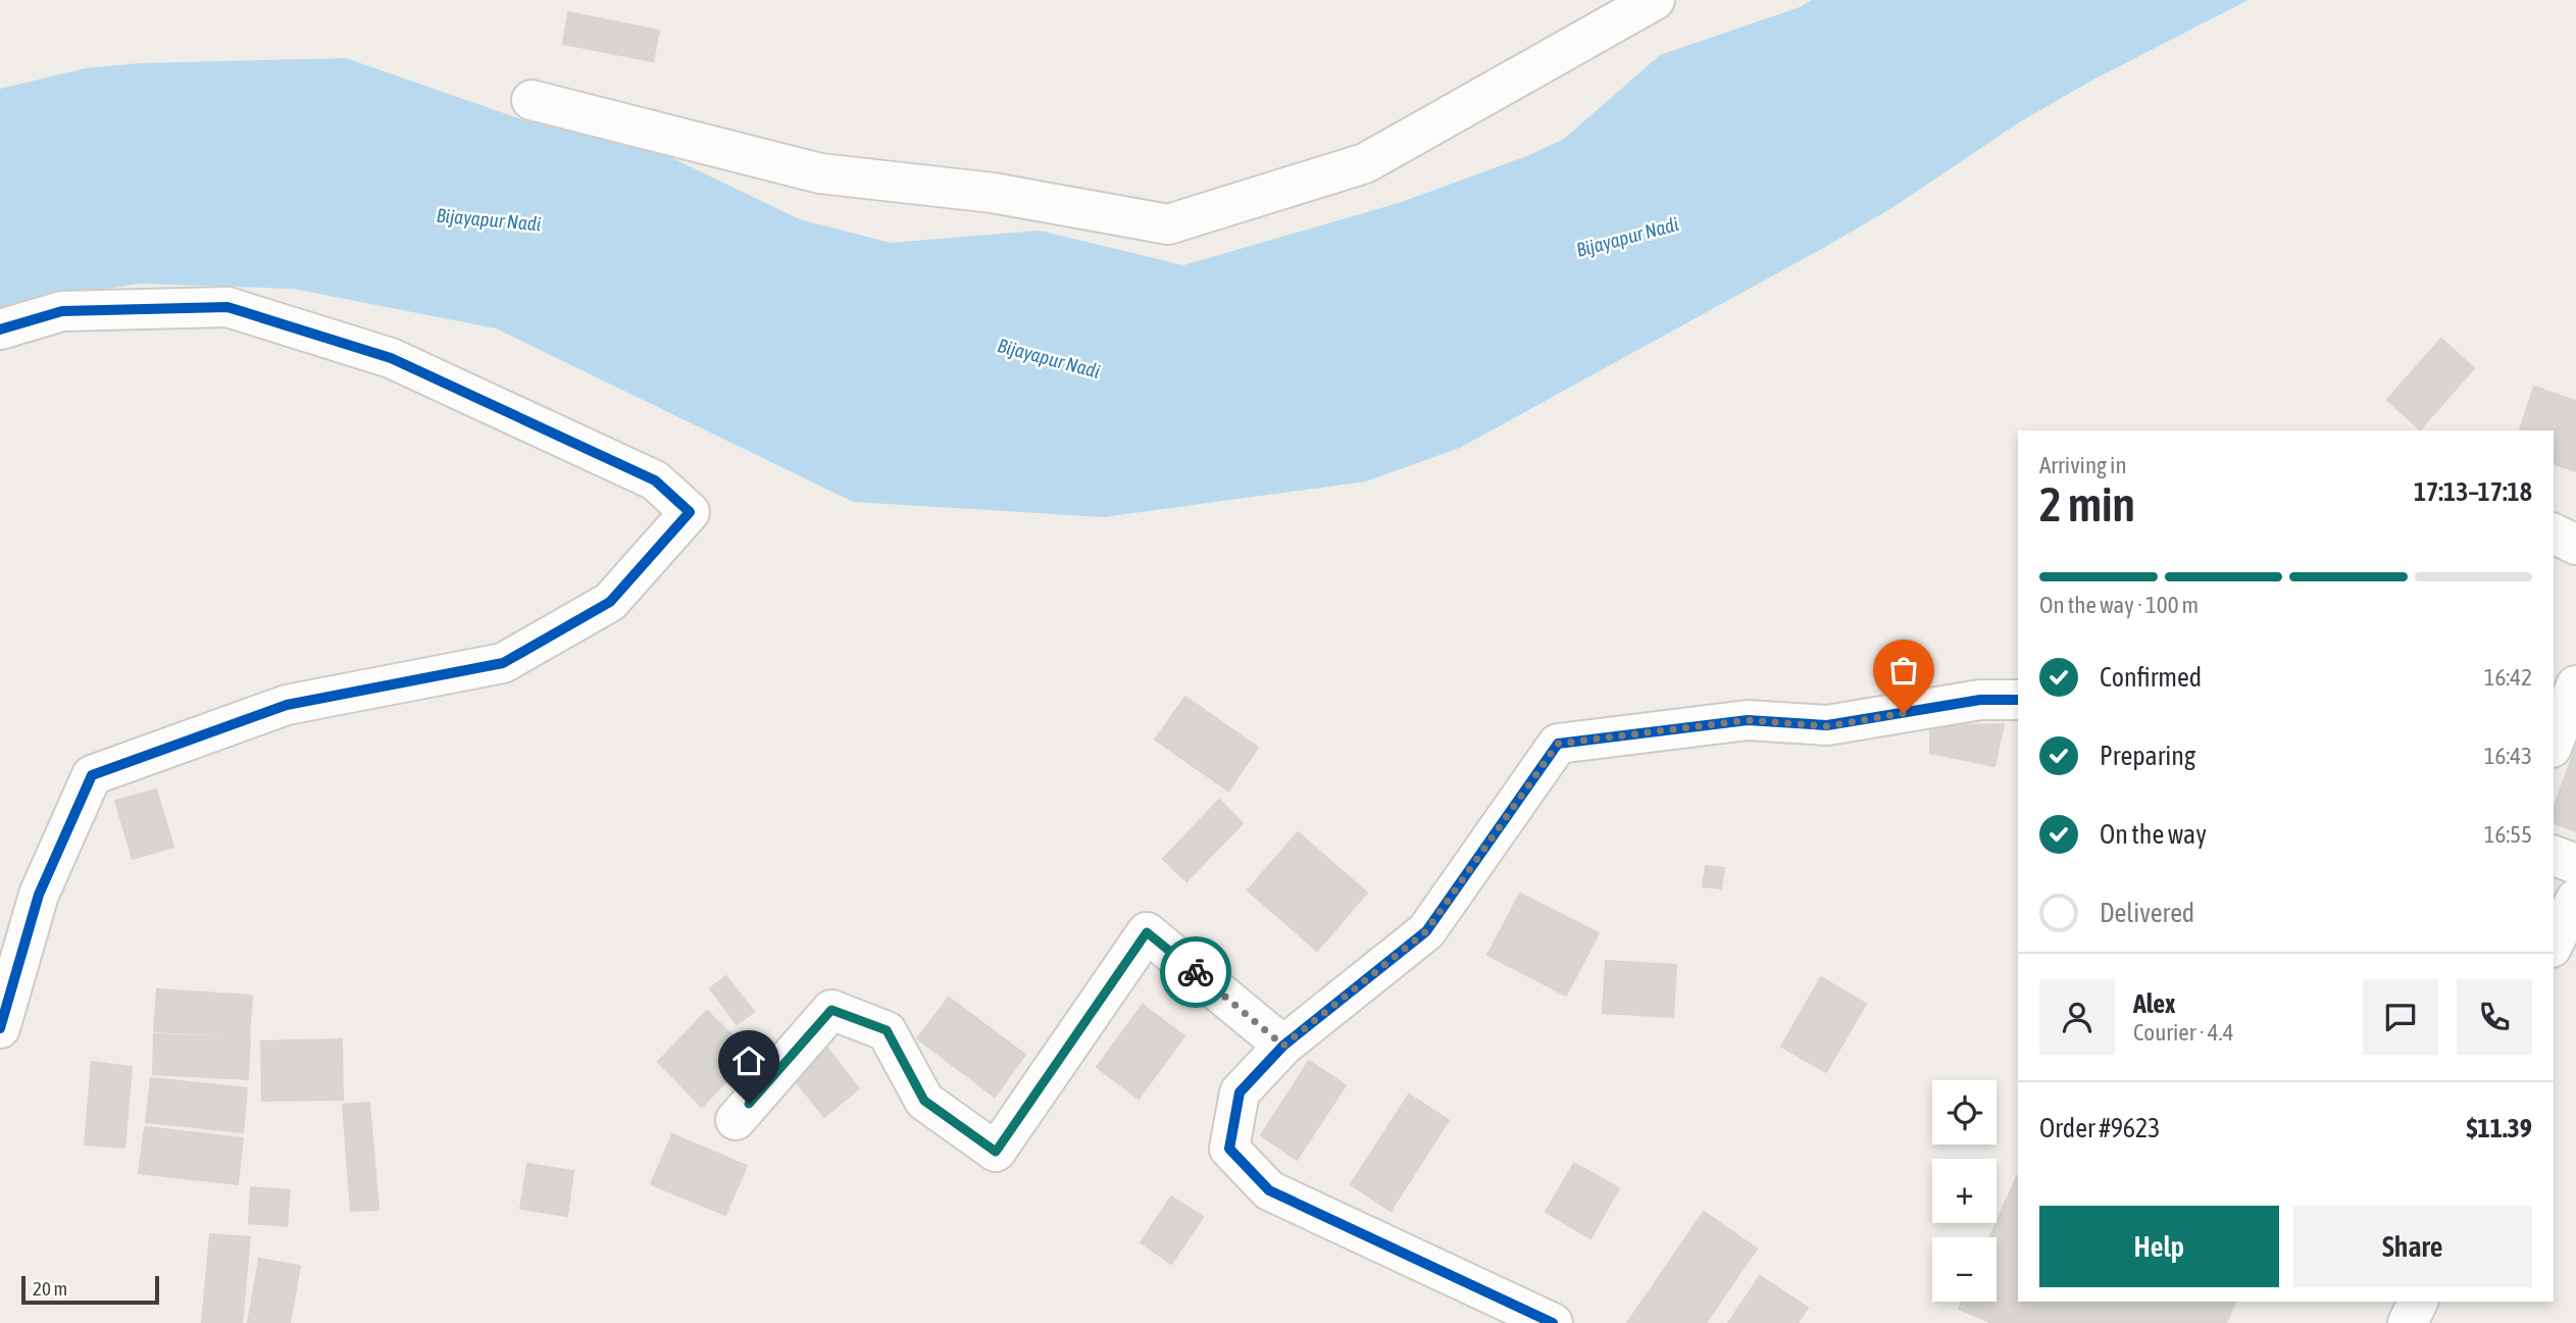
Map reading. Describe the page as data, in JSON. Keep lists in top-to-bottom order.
{
  "water": ["Bijayapur Nadi"],
  "scale_bar": "20 m",
  "page": {
    "heading": ["2 min", "Arriving in", "17:13–17:18"],
    "panel": [
      "Alex",
      "Courier · 4.4",
      "Order #9623",
      "$11.39"
    ],
    "bar": "On the way · 100 m",
    "list": [
      ["Confirmed", "16:42"],
      ["Preparing", "16:43"],
      ["On the way", "16:55"],
      "Delivered"
    ],
    "map_buttons": ["+", "−"],
    "buttons": ["Help", "Share"],
    "scale": "20 m"
  }
}
